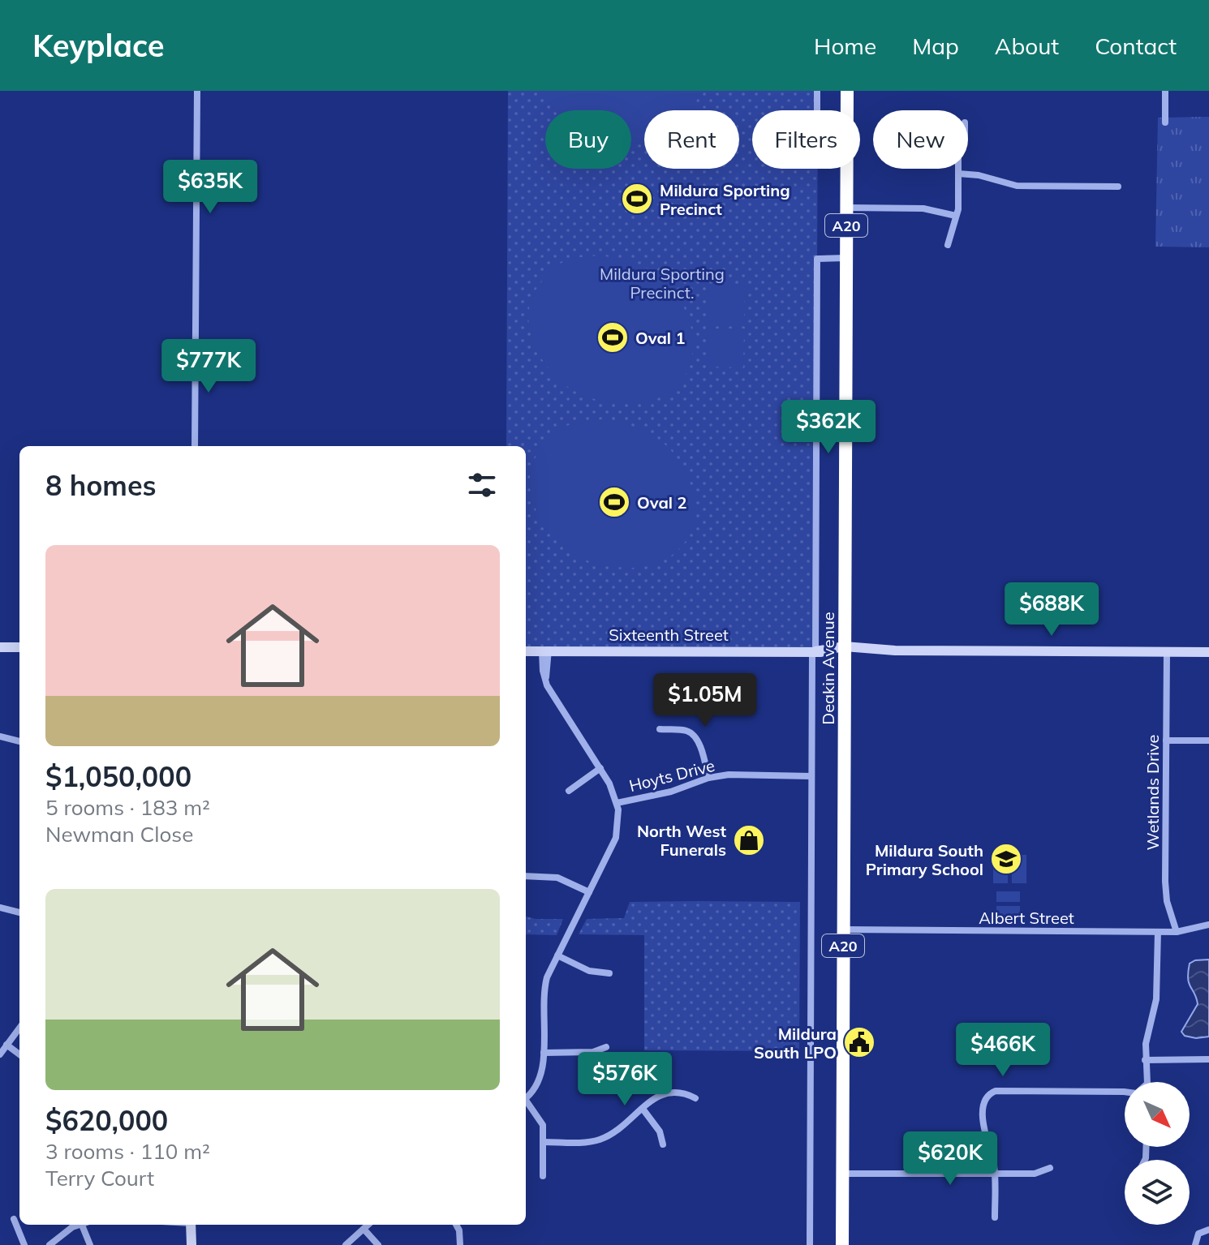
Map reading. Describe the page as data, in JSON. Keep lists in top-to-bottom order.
{
  "streets": {
    "highway": ["A20", "Deakin Avenue"],
    "street": [
      "Sixteenth Street",
      "Hoyts Drive",
      "Wetlands Drive",
      "Albert Street"
    ]
  },
  "crossings": [
    ["Sixteenth Street", "Deakin Avenue"],
    ["Sixteenth Street", "Wetlands Drive"],
    ["Deakin Avenue", "Hoyts Drive"],
    ["Deakin Avenue", "Albert Street"],
    ["Wetlands Drive", "Albert Street"]
  ],
  "parks": ["Mildura Sporting Precinct."],
  "places": {
    "sports": ["Mildura Sporting Precinct", "Oval 1", "Oval 2"],
    "shop": ["North West Funerals"],
    "school or university": ["Mildura South Primary School"],
    "public building": ["Mildura South LPO"]
  },
  "north": "bottom right",
  "page": {
    "header": "Keyplace",
    "nav": [
      "Home",
      "Map",
      "About",
      "Contact"
    ],
    "chip": [
      "Buy",
      "Rent",
      "Filters",
      "New"
    ],
    "price": [
      "$635K",
      "$777K",
      "$362K",
      "$688K",
      "$1.05M",
      "$466K",
      "$576K",
      "$620K"
    ],
    "heading": "8 homes",
    "list": [
      {
        "name": "$1,050,000",
        "note": "5 rooms · 183 m² · Newman Close"
      },
      {
        "name": "$620,000",
        "note": "3 rooms · 110 m² · Terry Court"
      }
    ]
  }
}
